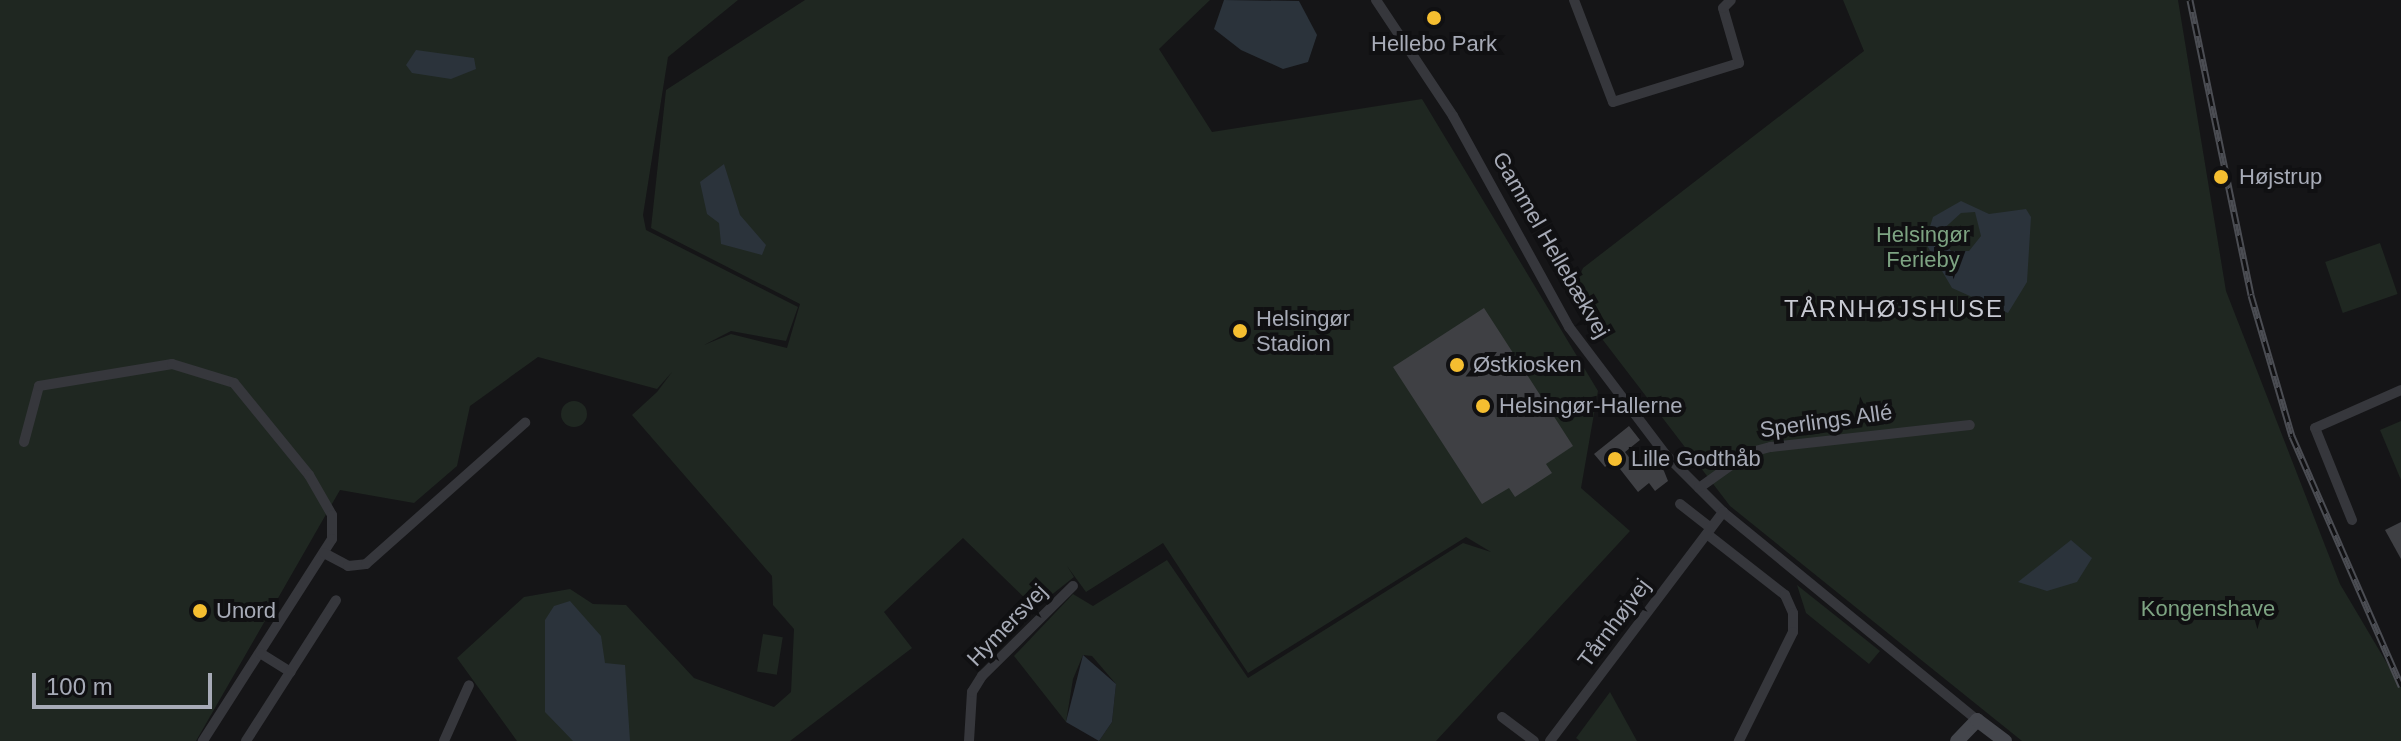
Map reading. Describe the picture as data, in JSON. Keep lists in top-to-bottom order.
{
  "streets": {
    "main road": ["Gammel Hellebækvej"],
    "street": ["Sperlings Allé", "Tårnhøjvej", "Hymersvej"]
  },
  "crossings": [
    ["Gammel Hellebækvej", "Sperlings Allé"],
    ["Gammel Hellebækvej", "Tårnhøjvej"]
  ],
  "districts": ["TÅRNHØJSHUSE"],
  "parks": ["Helsingør Ferieby", "Kongenshave"],
  "places": [
    "Hellebo Park",
    "Højstrup",
    "Helsingør Stadion",
    "Østkiosken",
    "Helsingør-Hallerne",
    "Lille Godthåb",
    "Unord"
  ],
  "scale_bar": "100 m"
}
